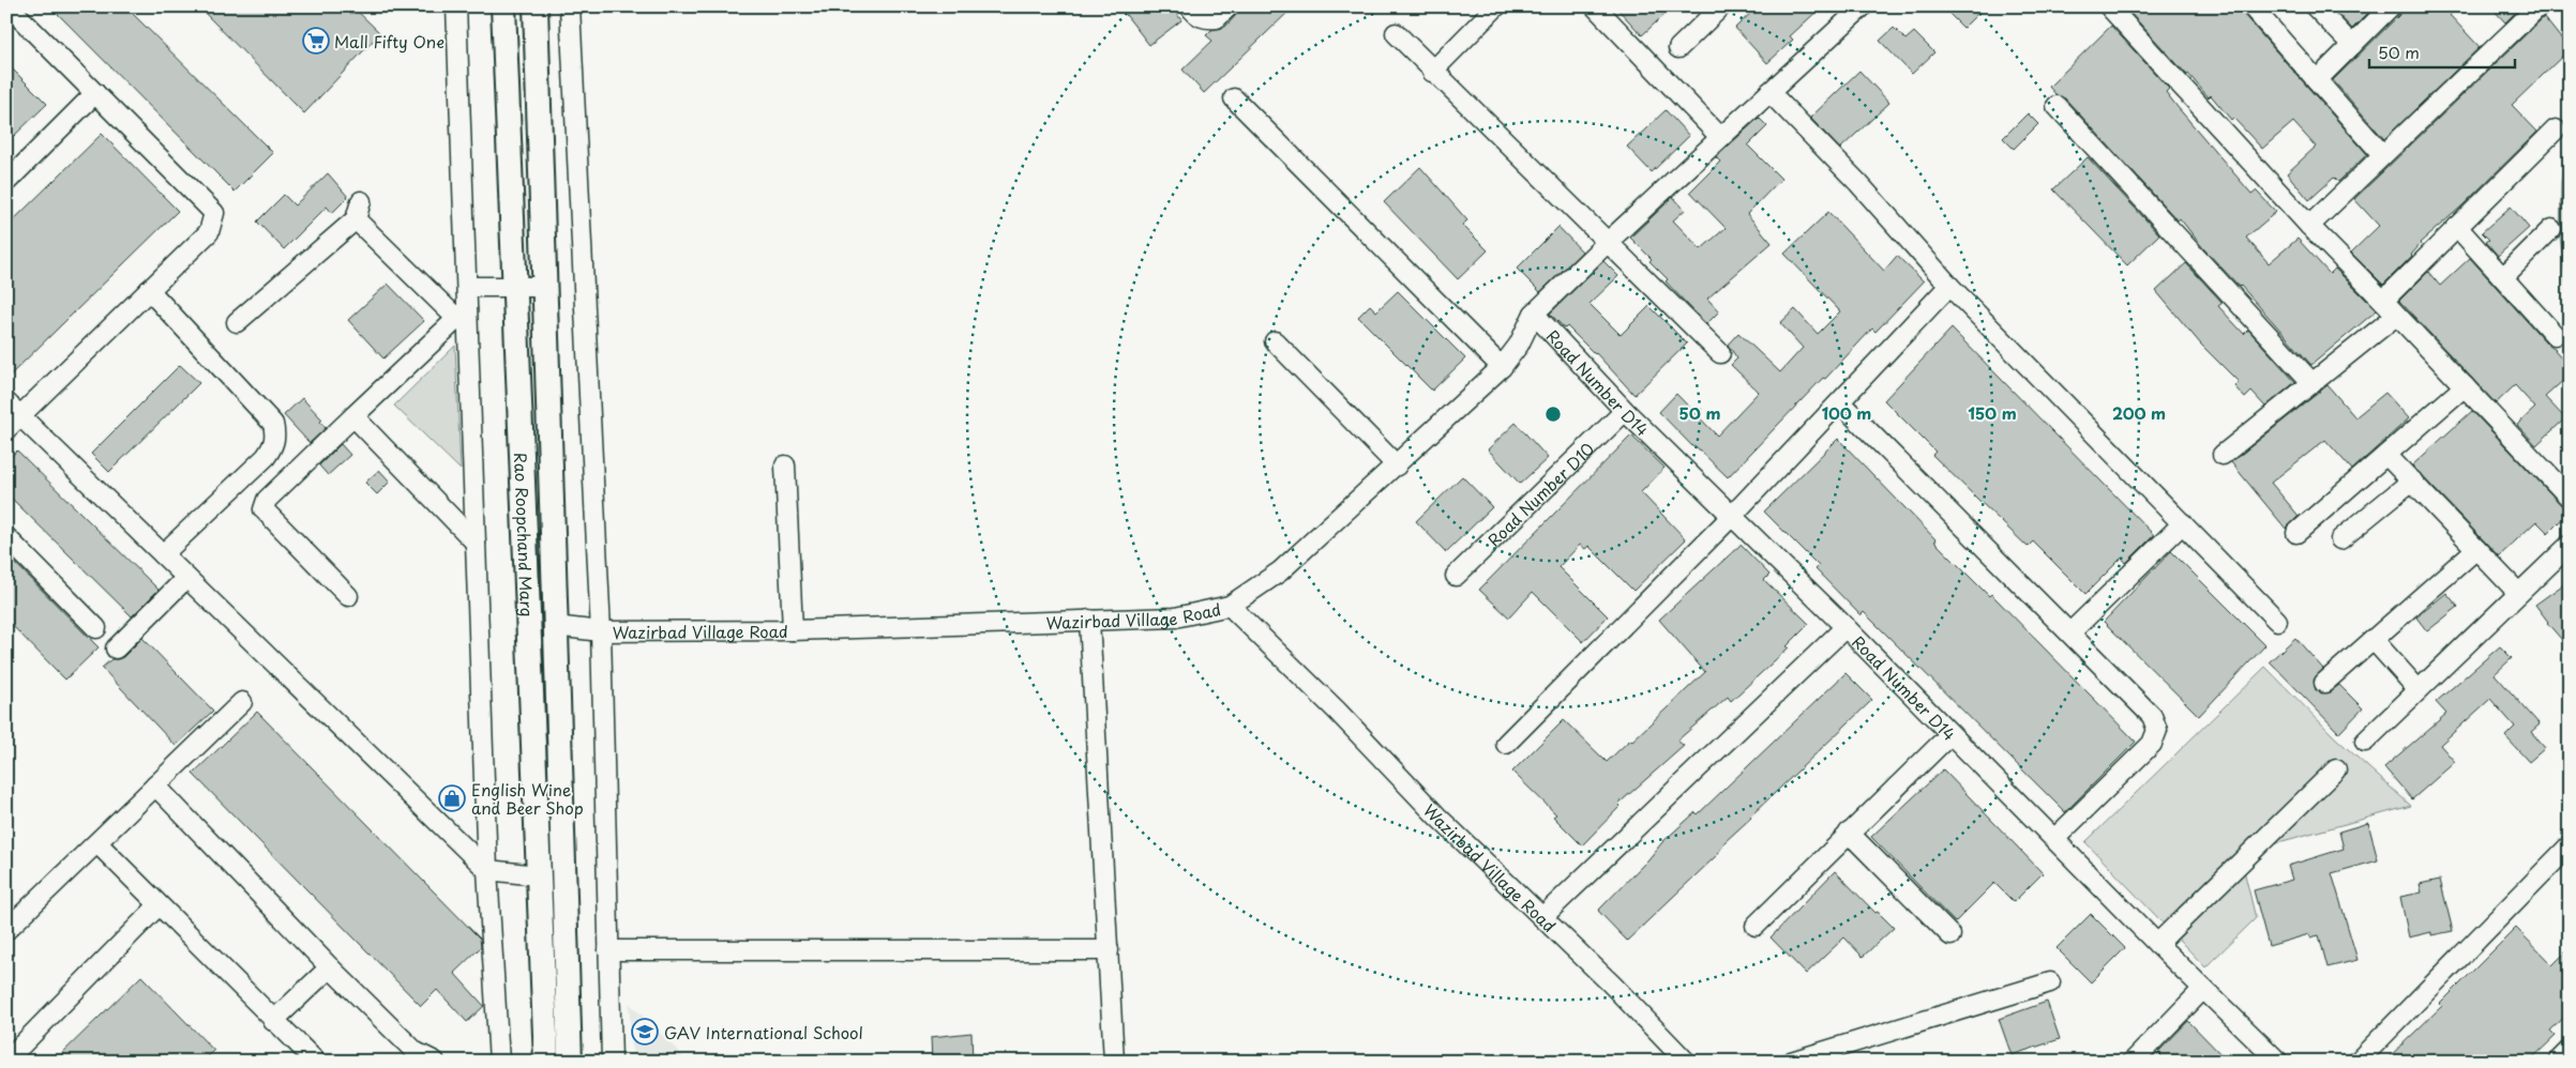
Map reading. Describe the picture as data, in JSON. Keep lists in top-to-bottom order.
{
  "streets": {
    "main road": ["Rao Roopchand Marg"],
    "street": ["Road Number D14", "Road Number D10", "Wazirbad Village Road"]
  },
  "crossings": [
    ["Road Number D14", "Road Number D10"],
    ["Rao Roopchand Marg", "Wazirbad Village Road"]
  ],
  "places": {
    "supermarket": ["Mall Fifty One"],
    "shop": ["English Wine and Beer Shop"],
    "school or university": ["GAV International School"]
  },
  "scale_bar": "50 m",
  "rings": [
    "50 m",
    "100 m",
    "150 m",
    "200 m"
  ]
}
